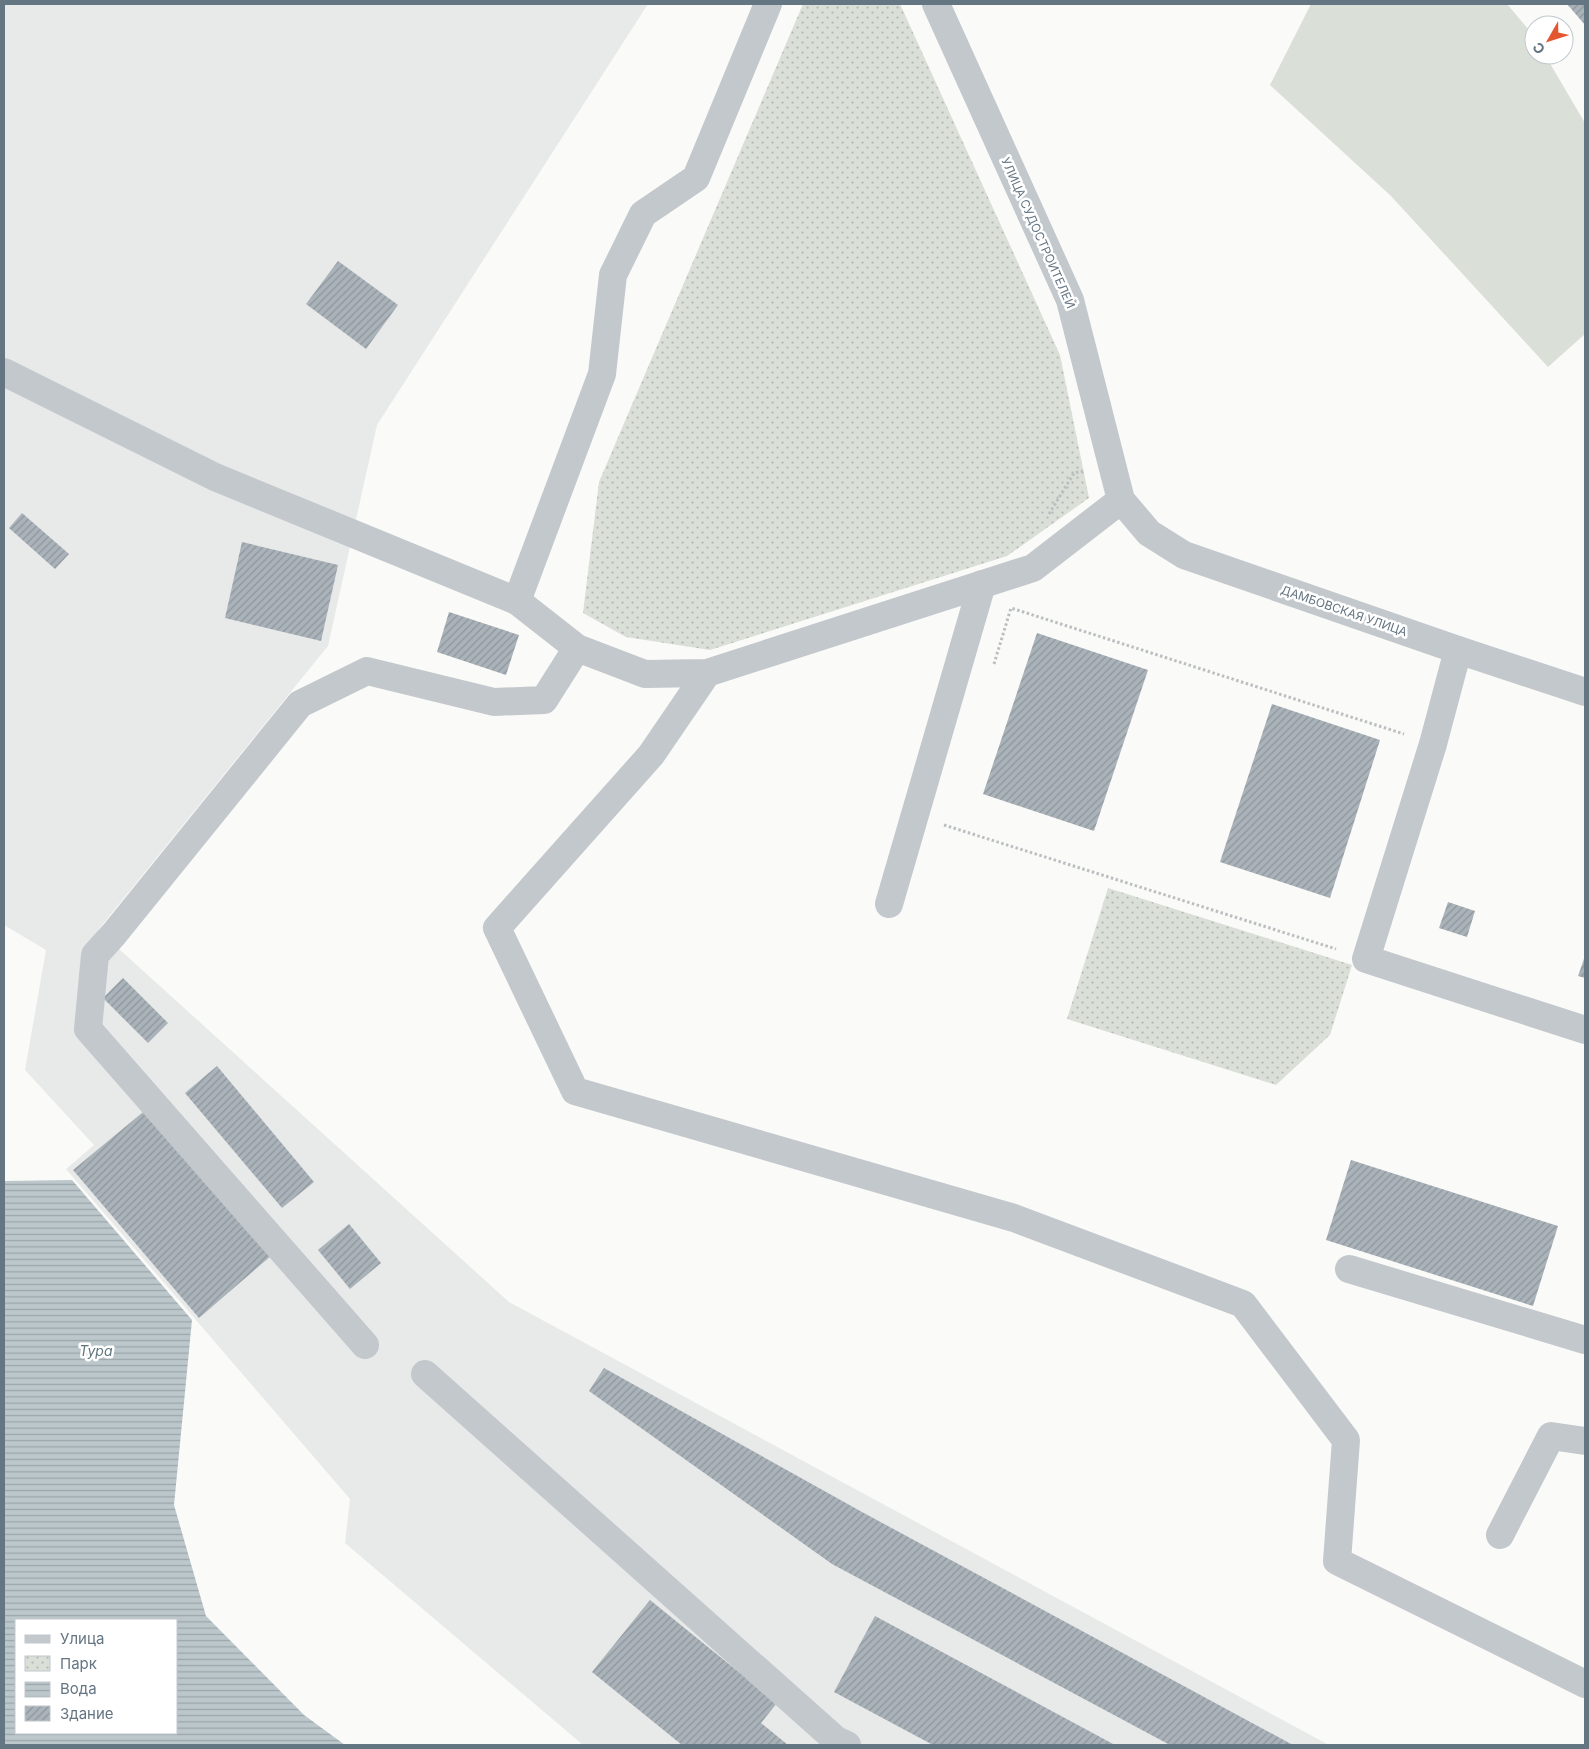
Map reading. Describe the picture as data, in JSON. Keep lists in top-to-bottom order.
{
  "streets": {
    "street": ["УЛИЦА СУДОСТРОИТЕЛЕЙ", "ДАМБОВСКАЯ УЛИЦА"]
  },
  "crossings": [
    ["УЛИЦА СУДОСТРОИТЕЛЕЙ", "ДАМБОВСКАЯ УЛИЦА"]
  ],
  "water": ["Тура"],
  "legend": [
    "Улица",
    "Парк",
    "Вода",
    "Здание"
  ],
  "north": "bottom left"
}
